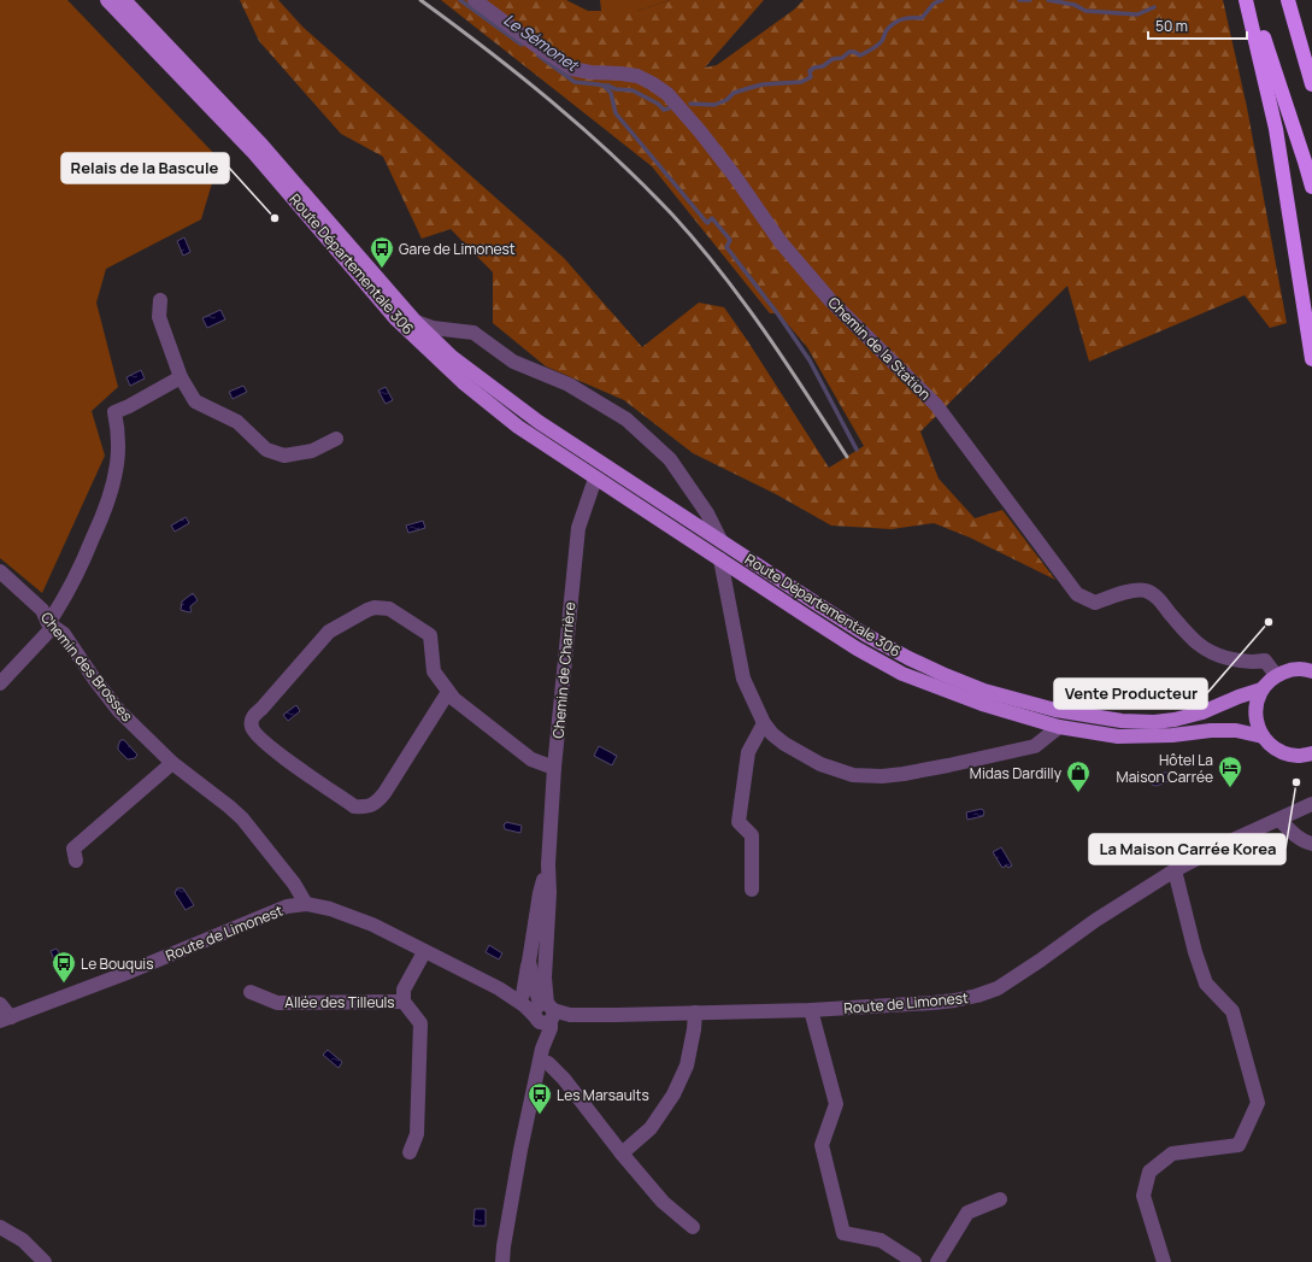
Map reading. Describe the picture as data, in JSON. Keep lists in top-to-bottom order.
{
  "streets": {
    "main road": ["Route Départementale 306"],
    "street": [
      "Chemin de la Station",
      "Chemin des Brosses",
      "Chemin de Charrière",
      "Route de Limonest",
      "Allée des Tilleuls"
    ]
  },
  "crossings": [
    ["Route Départementale 306", "Chemin de Charrière"],
    ["Chemin des Brosses", "Route de Limonest"],
    ["Chemin de Charrière", "Route de Limonest"],
    ["Route de Limonest", "Allée des Tilleuls"]
  ],
  "water": ["Le Sémonet"],
  "places": {
    "other": ["Relais de la Bascule", "Vente Producteur", "La Maison Carrée Korea"],
    "bus stop": ["Gare de Limonest", "Le Bouquis", "Les Marsaults"],
    "hotel": ["Hôtel La Maison Carrée"],
    "shop": ["Midas Dardilly"]
  },
  "scale_bar": "50 m"
}
